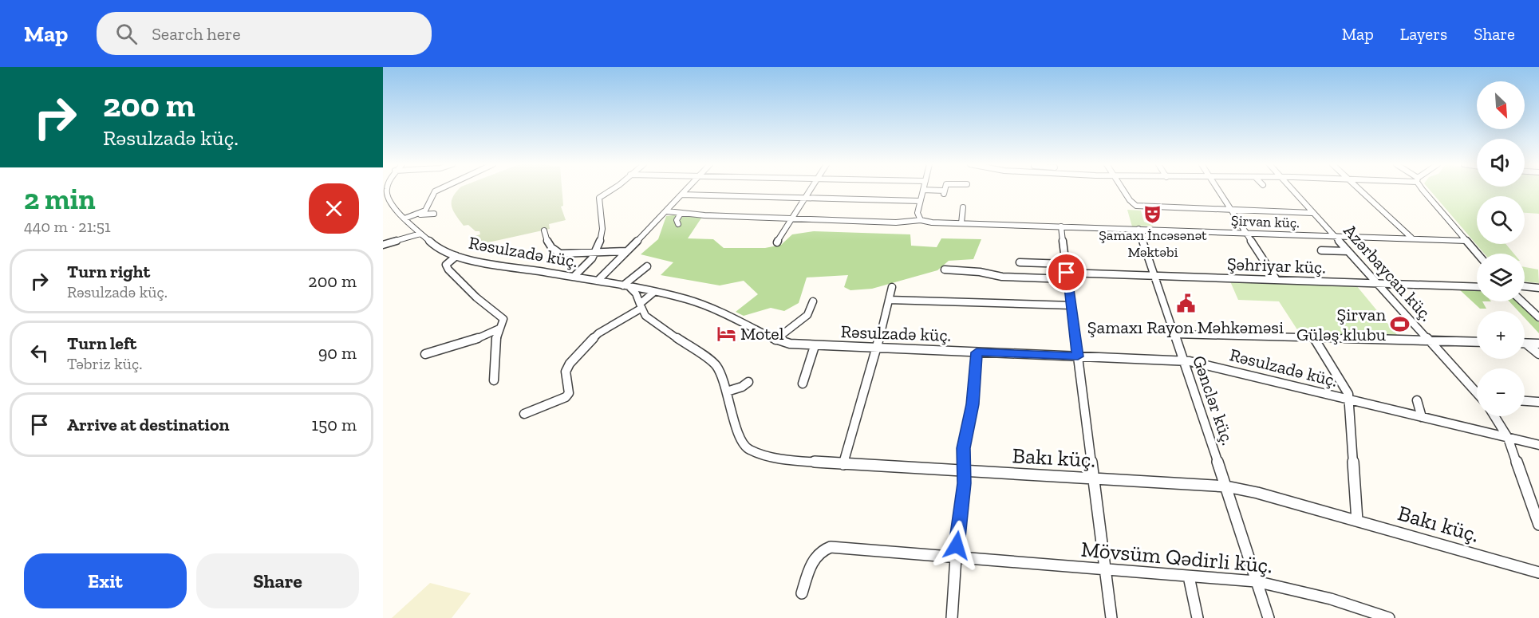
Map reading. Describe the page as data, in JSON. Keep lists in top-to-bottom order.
{
  "streets": {
    "street": [
      "Şirvan küç.",
      "Rəsulzadə küç.",
      "Şəhriyar küç.",
      "Azərbaycan küç.",
      "Gənclər küç.",
      "Bakı küç.",
      "Mövsüm Qədirli küç."
    ]
  },
  "crossings": [
    ["Şirvan küç.", "Azərbaycan küç."],
    ["Şirvan küç.", "Gənclər küç."],
    ["Rəsulzadə küç.", "Gənclər küç."],
    ["Rəsulzadə küç.", "Bakı küç."],
    ["Şəhriyar küç.", "Azərbaycan küç."],
    ["Şəhriyar küç.", "Gənclər küç."],
    ["Gənclər küç.", "Bakı küç."],
    ["Gənclər küç.", "Mövsüm Qədirli küç."]
  ],
  "places": {
    "theatre": ["Şamaxı İncəsənət Məktəbi"],
    "public building": ["Şamaxı Rayon Məhkəməsi"],
    "sports": ["Şirvan Güləş klubu"],
    "hotel": ["Motel"]
  },
  "north": "bottom right",
  "page": {
    "header": "Map",
    "search": "Search here",
    "nav": ["Map", "Layers", "Share"],
    "turn": ["200 m", "Rəsulzadə küç."],
    "map_buttons": ["+", "−"],
    "heading": ["2 min", "440 m · 21:51"],
    "list": [
      {
        "name": "Turn right",
        "note": "Rəsulzadə küç.",
        "value": "200 m"
      },
      {
        "name": "Turn left",
        "note": "Təbriz küç.",
        "value": "90 m"
      },
      {
        "name": "Arrive at destination",
        "value": "150 m"
      }
    ],
    "buttons": ["Exit", "Share"]
  }
}
